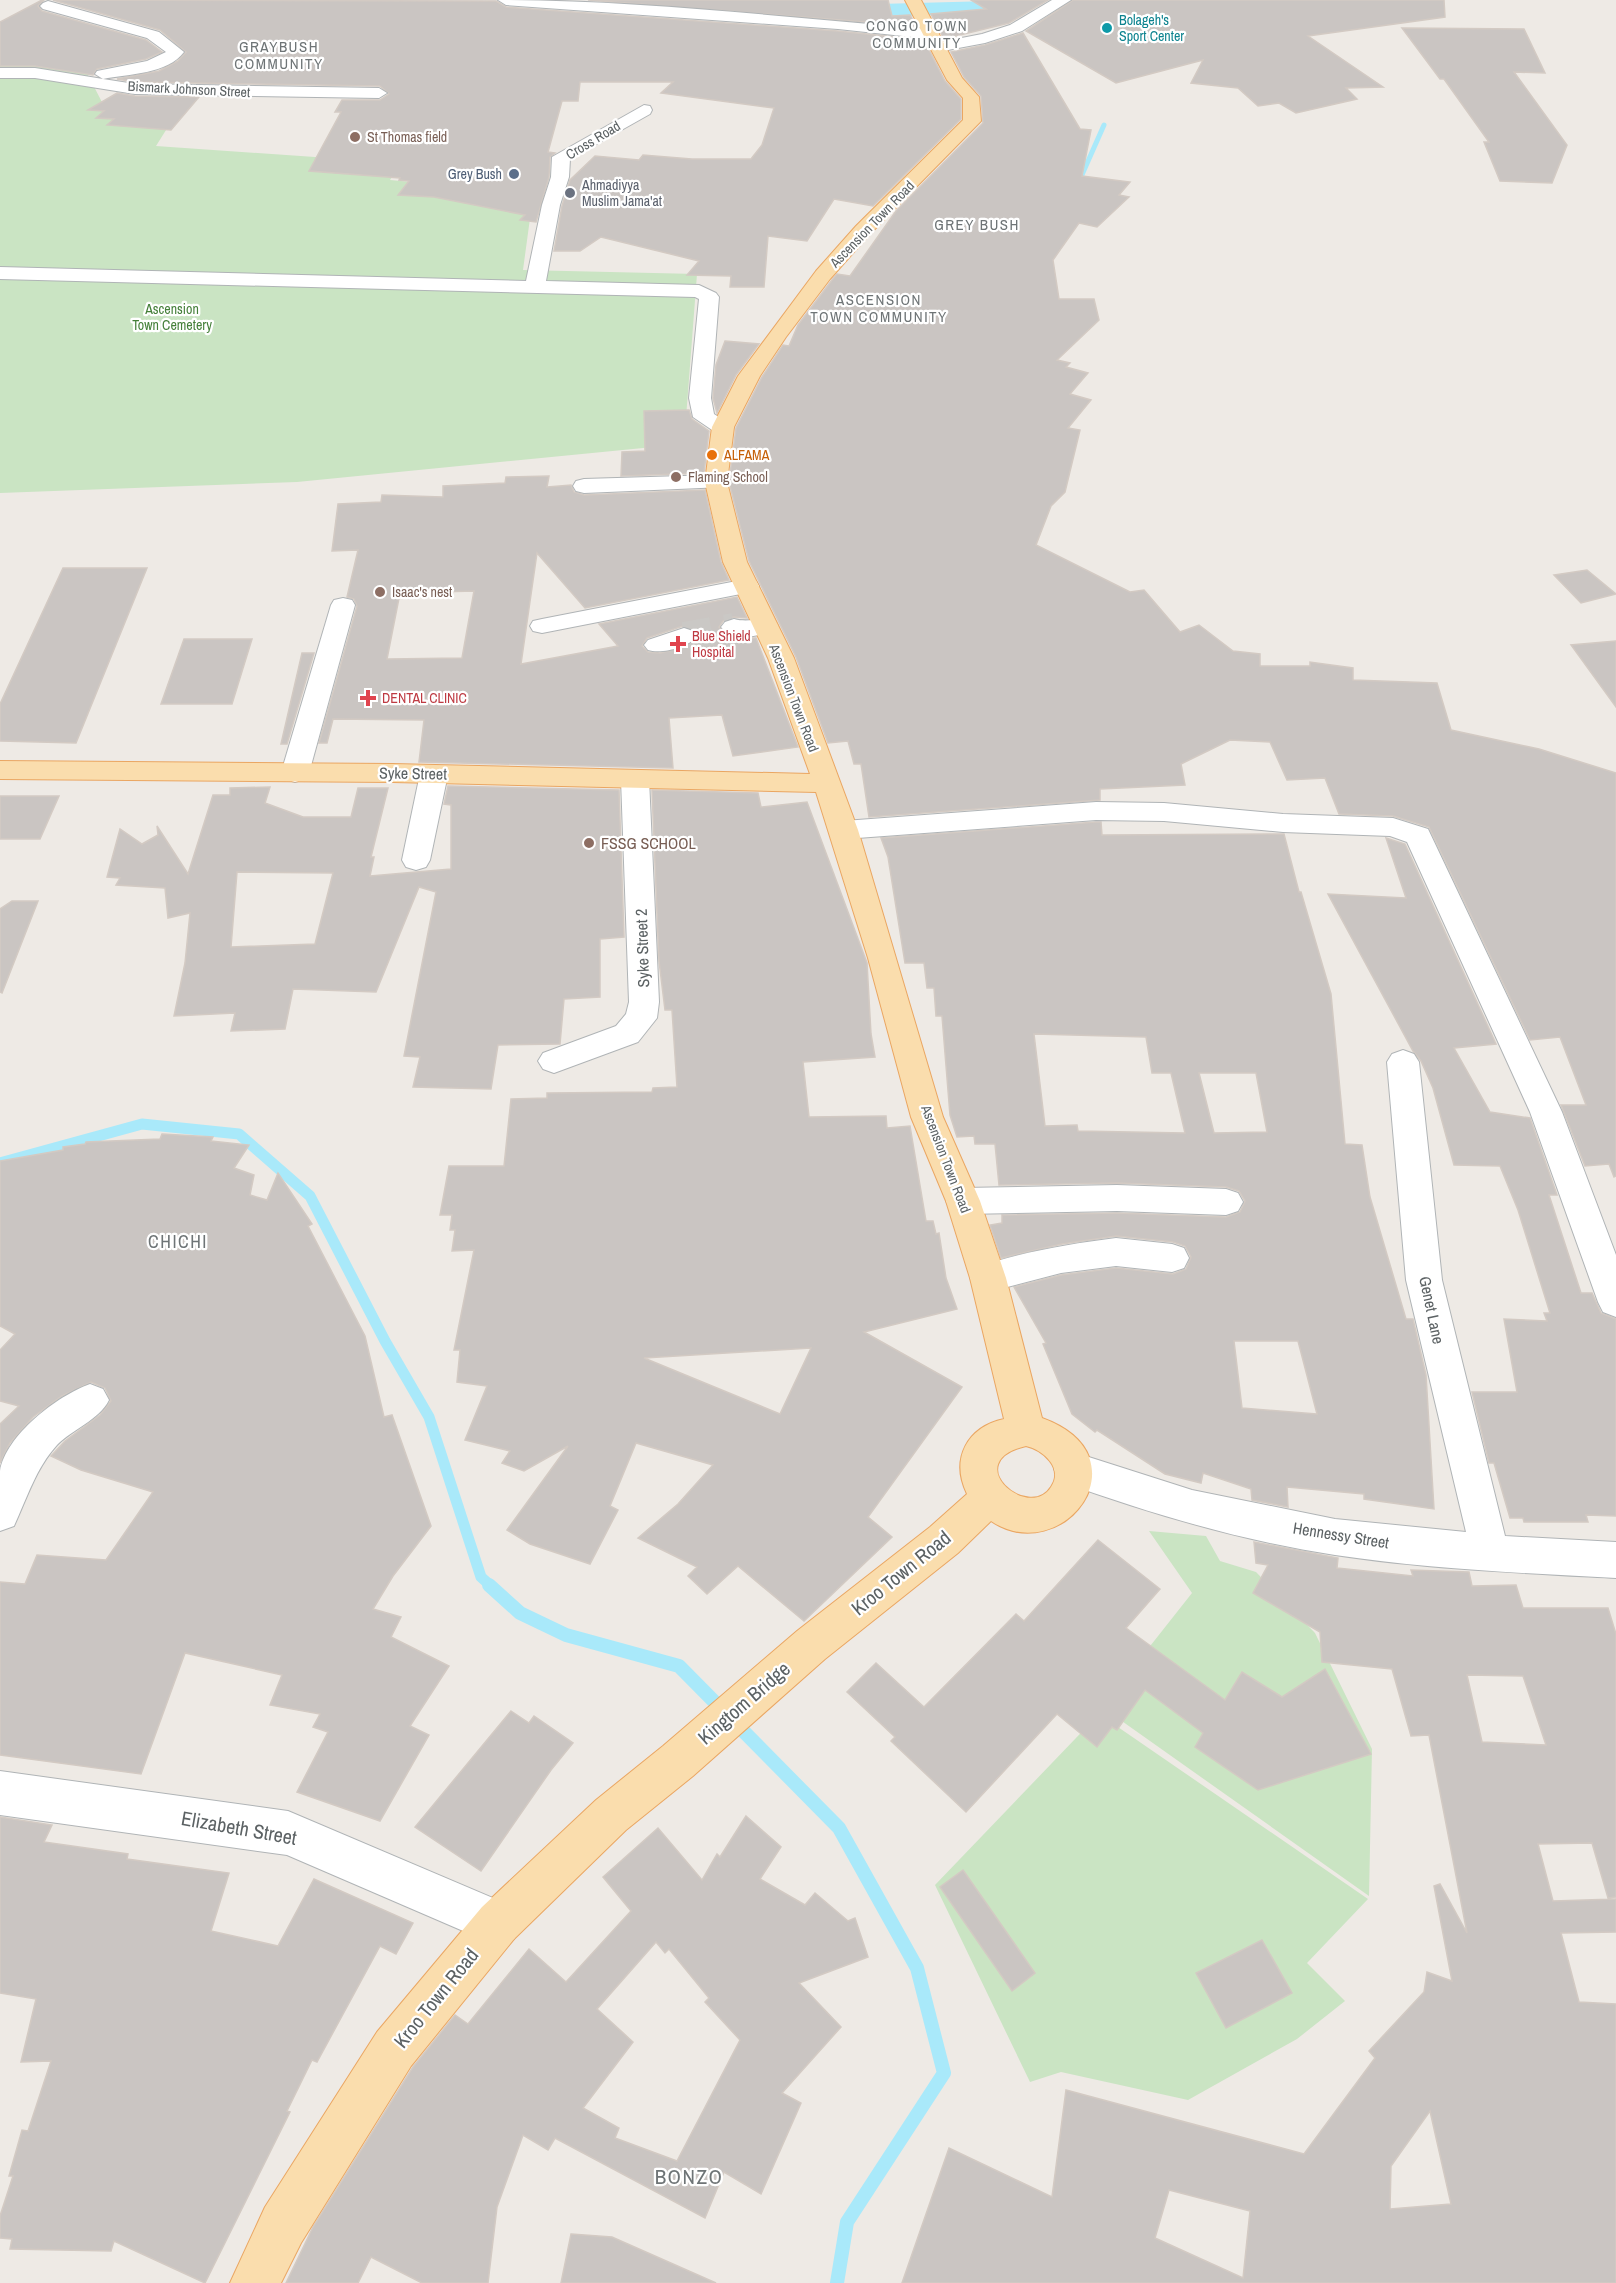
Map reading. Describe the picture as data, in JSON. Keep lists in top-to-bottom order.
{
  "streets": {
    "main road": [
      "Ascension Town Road",
      "Syke Street",
      "Kroo Town Road",
      "Kingtom Bridge"
    ],
    "street": [
      "Bismark Johnson Street",
      "Cross Road",
      "Syke Street 2",
      "Genet Lane",
      "Hennessy Street",
      "Elizabeth Street"
    ]
  },
  "crossings": [
    ["Ascension Town Road", "Syke Street"],
    ["Ascension Town Road", "Hennessy Street"],
    ["Ascension Town Road", "Kroo Town Road"],
    ["Syke Street", "Syke Street 2"],
    ["Genet Lane", "Hennessy Street"],
    ["Hennessy Street", "Kroo Town Road"],
    ["Kroo Town Road", "Kingtom Bridge"],
    ["Kroo Town Road", "Elizabeth Street"]
  ],
  "districts": [
    "CONGO TOWN COMMUNITY",
    "GRAYBUSH COMMUNITY",
    "GREY BUSH",
    "ASCENSION TOWN COMMUNITY",
    "CHICHI",
    "BONZO"
  ],
  "parks": ["Ascension Town Cemetery"],
  "places": {
    "other": [
      "Bolageh's Sport Center",
      "St Thomas field",
      "Grey Bush",
      "Ahmadiyya Muslim Jama'at",
      "ALFAMA",
      "Flaming School",
      "Isaac's nest",
      "FSSG SCHOOL"
    ],
    "health": ["Blue Shield Hospital", "DENTAL CLINIC"]
  }
}
